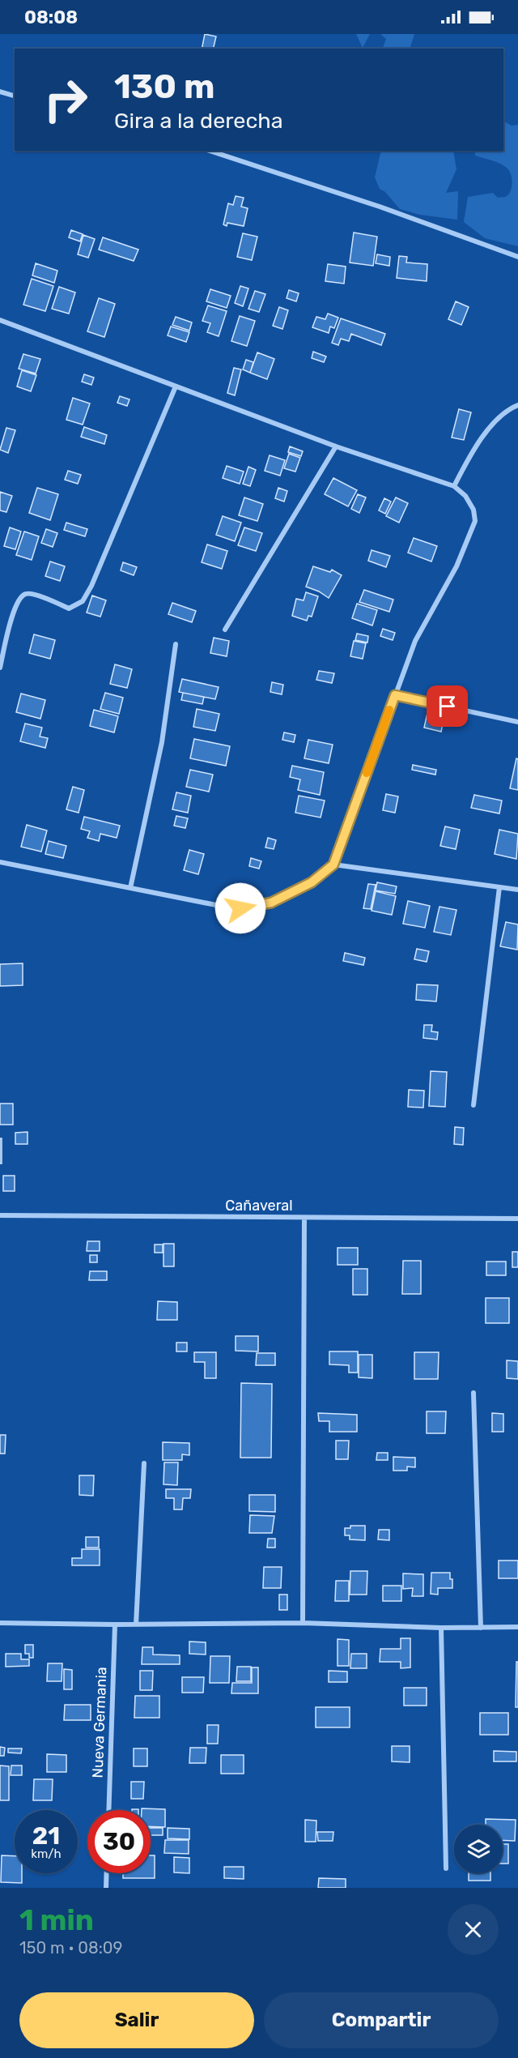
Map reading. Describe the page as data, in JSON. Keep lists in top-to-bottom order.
{
  "streets": {
    "street": ["Cañaveral", "Nueva Germania"]
  },
  "page": {
    "status": "08:08",
    "turn": ["130 m", "Gira a la derecha"],
    "speed": "21 km/h",
    "limit": "30",
    "heading": ["1 min", "150 m · 08:09"],
    "buttons": ["Salir", "Compartir"]
  }
}
